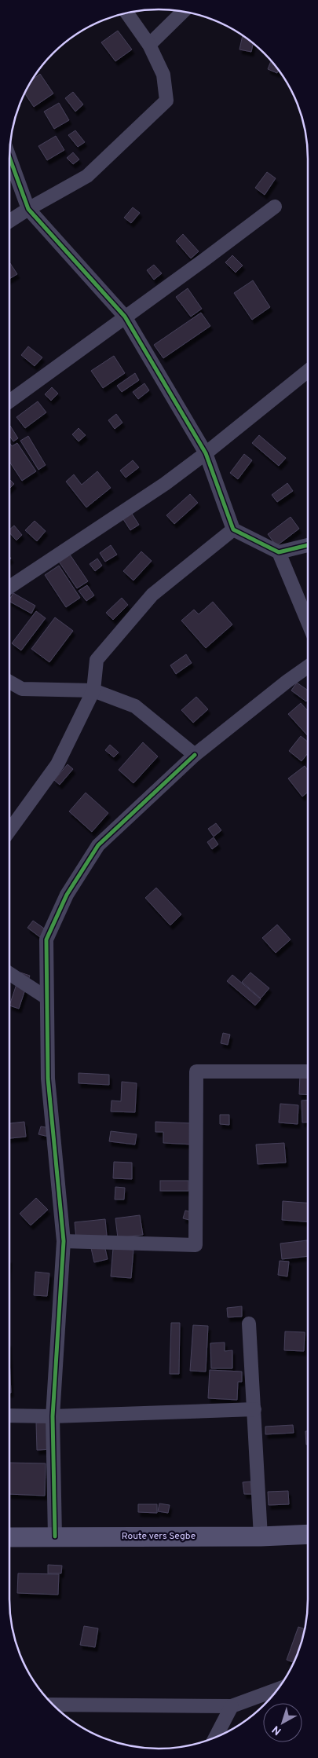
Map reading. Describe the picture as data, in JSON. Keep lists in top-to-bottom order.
{
  "streets": {
    "main road": ["Route vers Segbe"]
  },
  "north": "bottom left"
}
